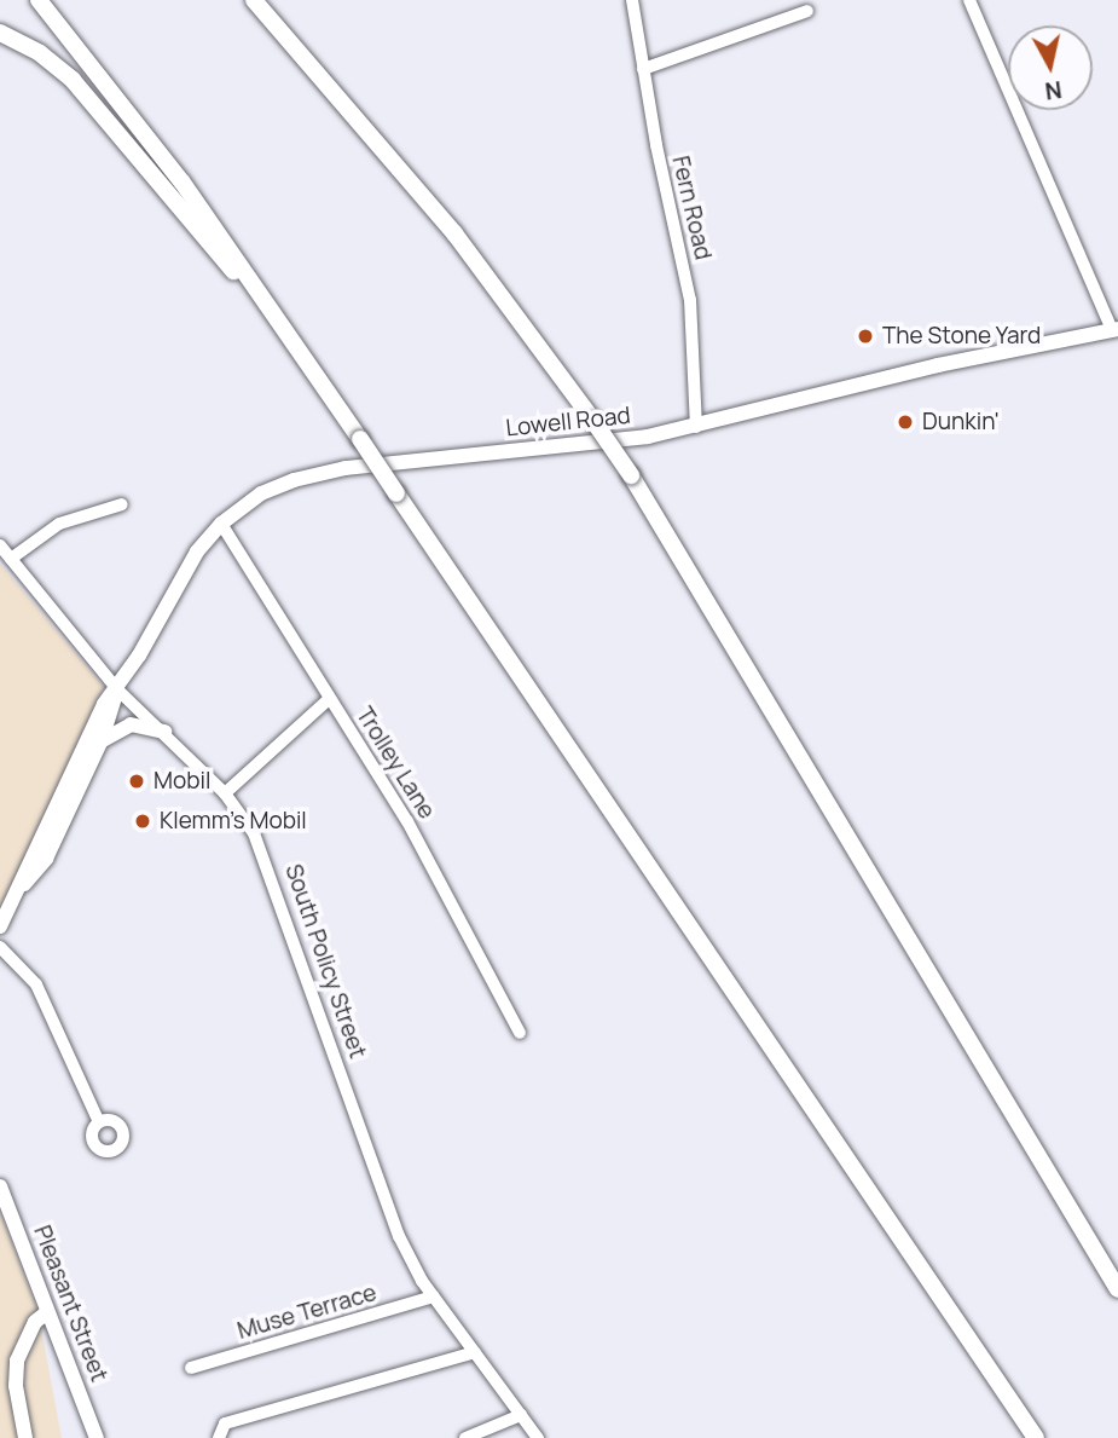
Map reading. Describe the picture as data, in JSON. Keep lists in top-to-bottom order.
{
  "streets": {
    "main road": ["Lowell Road", "Pleasant Street"],
    "street": [
      "Fern Road",
      "Trolley Lane",
      "South Policy Street",
      "Muse Terrace"
    ]
  },
  "crossings": [
    ["Fern Road", "Lowell Road"],
    ["Lowell Road", "Trolley Lane"],
    ["Lowell Road", "South Policy Street"],
    ["South Policy Street", "Muse Terrace"]
  ],
  "places": [
    "The Stone Yard",
    "Dunkin'",
    "Mobil",
    "Klemm's Mobil"
  ],
  "north": "bottom"
}
